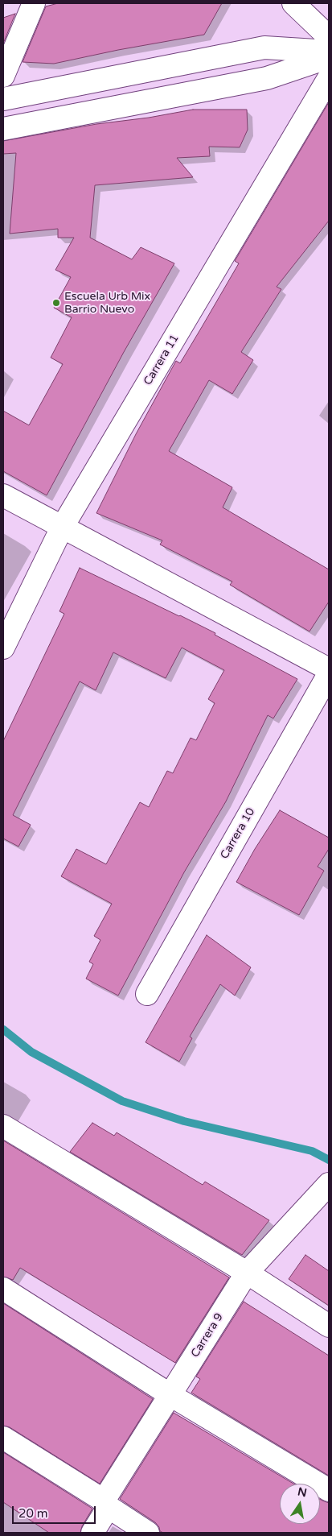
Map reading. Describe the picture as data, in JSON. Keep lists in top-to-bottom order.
{
  "streets": {
    "street": ["Carrera 11", "Carrera 10", "Carrera 9"]
  },
  "places": ["Escuela Urb Mix Barrio Nuevo"],
  "scale_bar": "20 m",
  "north": "top"
}
